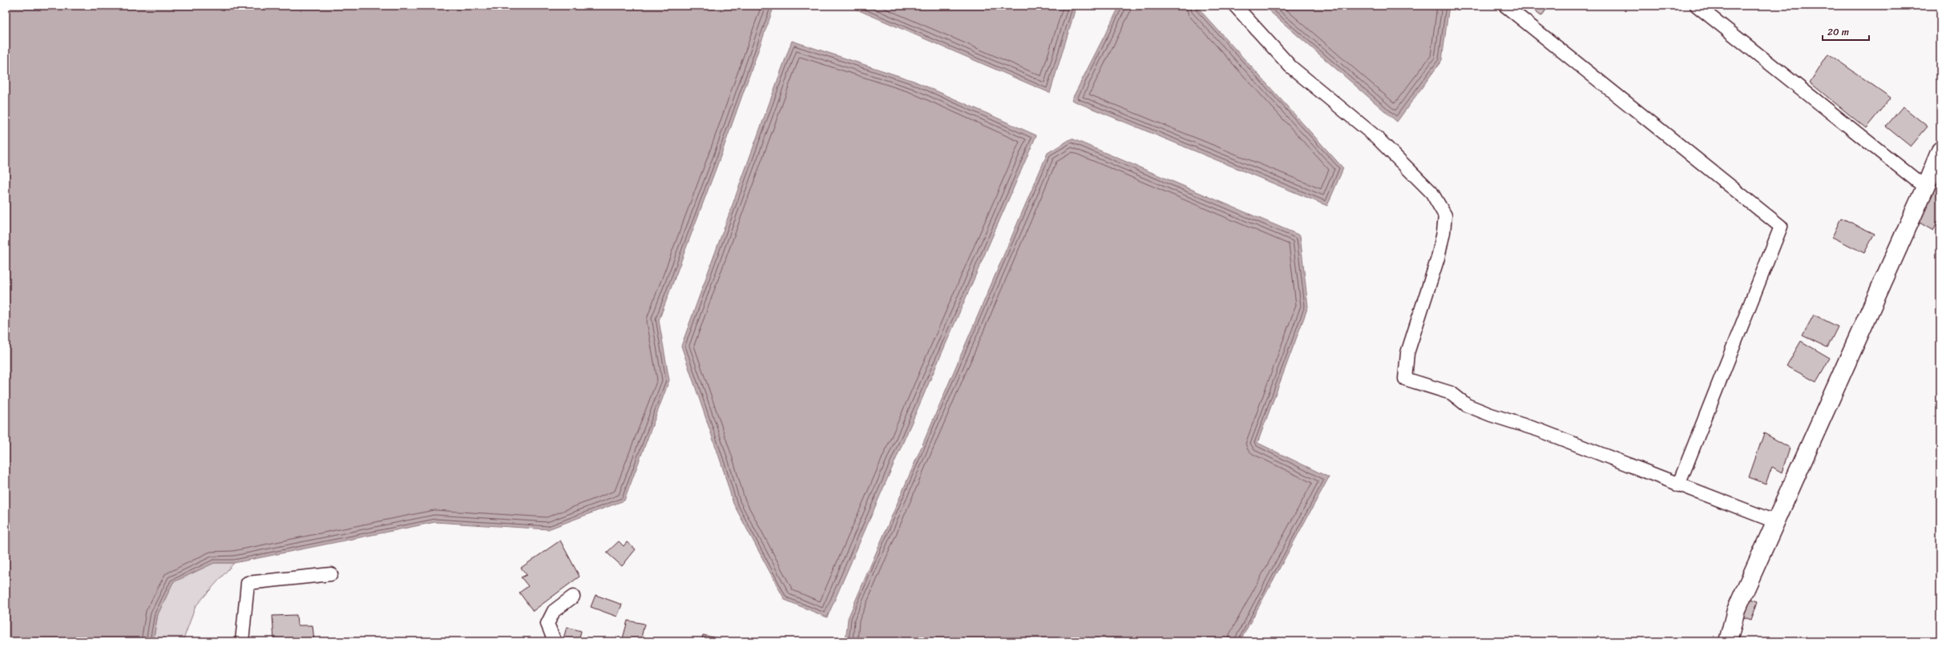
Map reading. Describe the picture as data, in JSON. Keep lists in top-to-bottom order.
{
  "scale_bar": "20 m"
}
